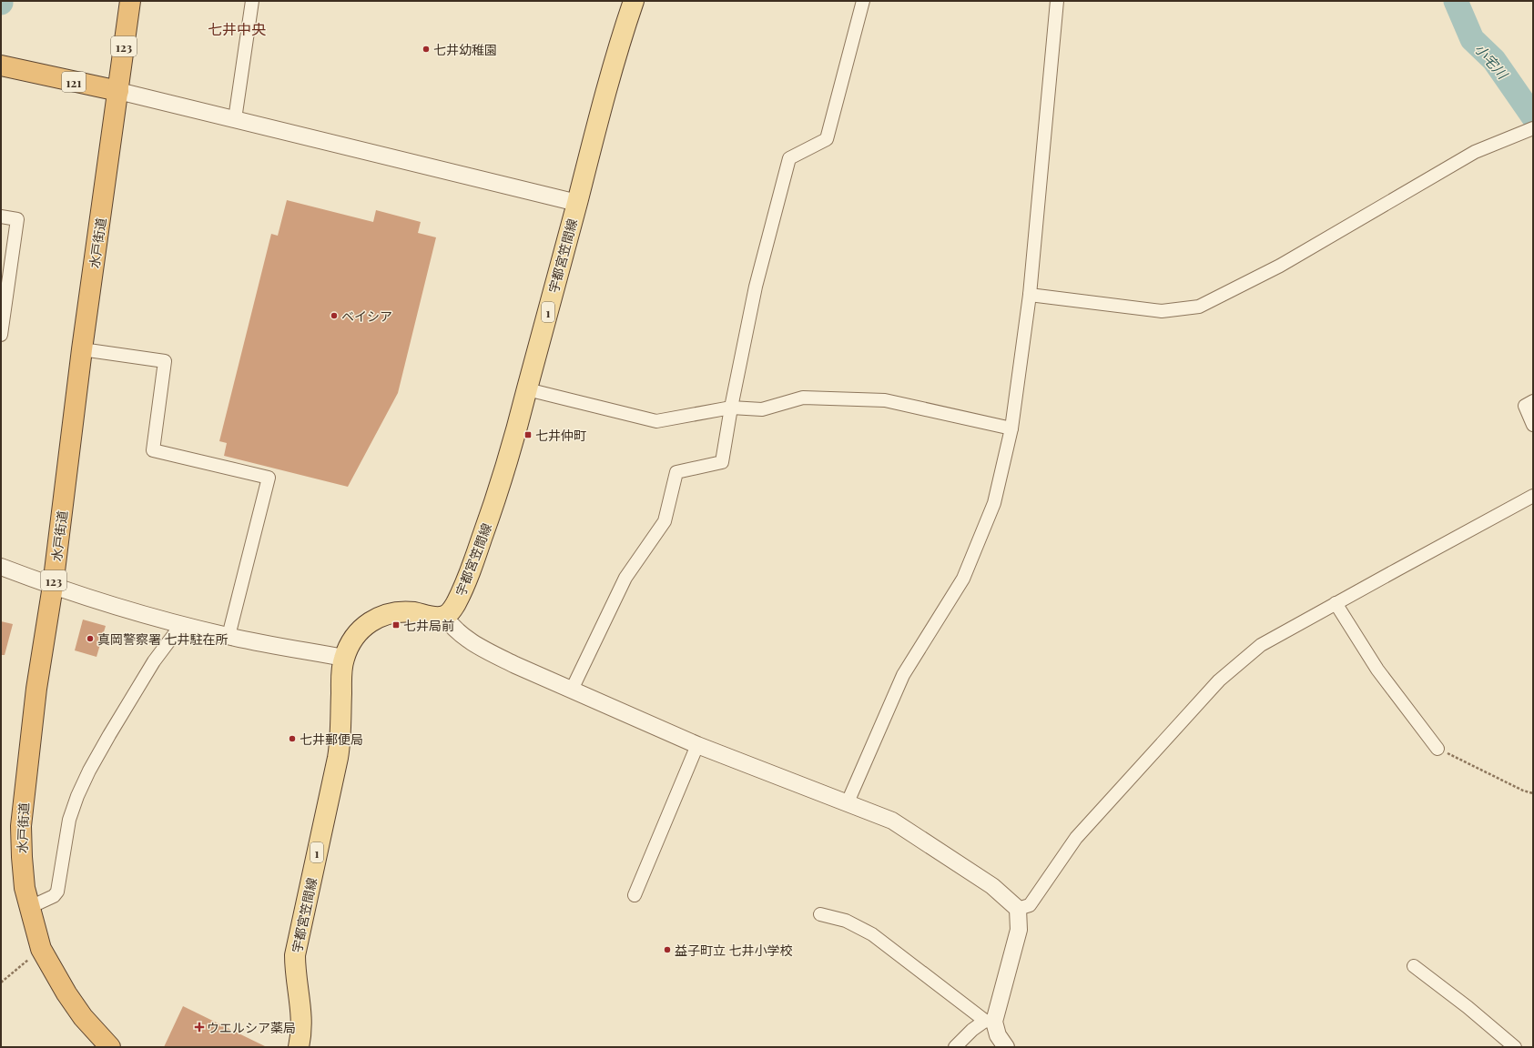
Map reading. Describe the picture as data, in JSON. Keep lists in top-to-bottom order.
{
  "streets": {
    "highway": ["123", "121", "水戸街道"],
    "main road": ["宇都宮笠間線", "1"]
  },
  "crossings": [
    ["121", "水戸街道"]
  ],
  "districts": ["七井中央"],
  "water": ["小宅川"],
  "places": {
    "other": [
      "七井幼稚園",
      "ベイシア",
      "真岡警察署 七井駐在所",
      "七井郵便局",
      "益子町立 七井小学校"
    ],
    "transit": ["七井仲町", "七井局前"],
    "health": ["ウエルシア薬局"]
  }
}
